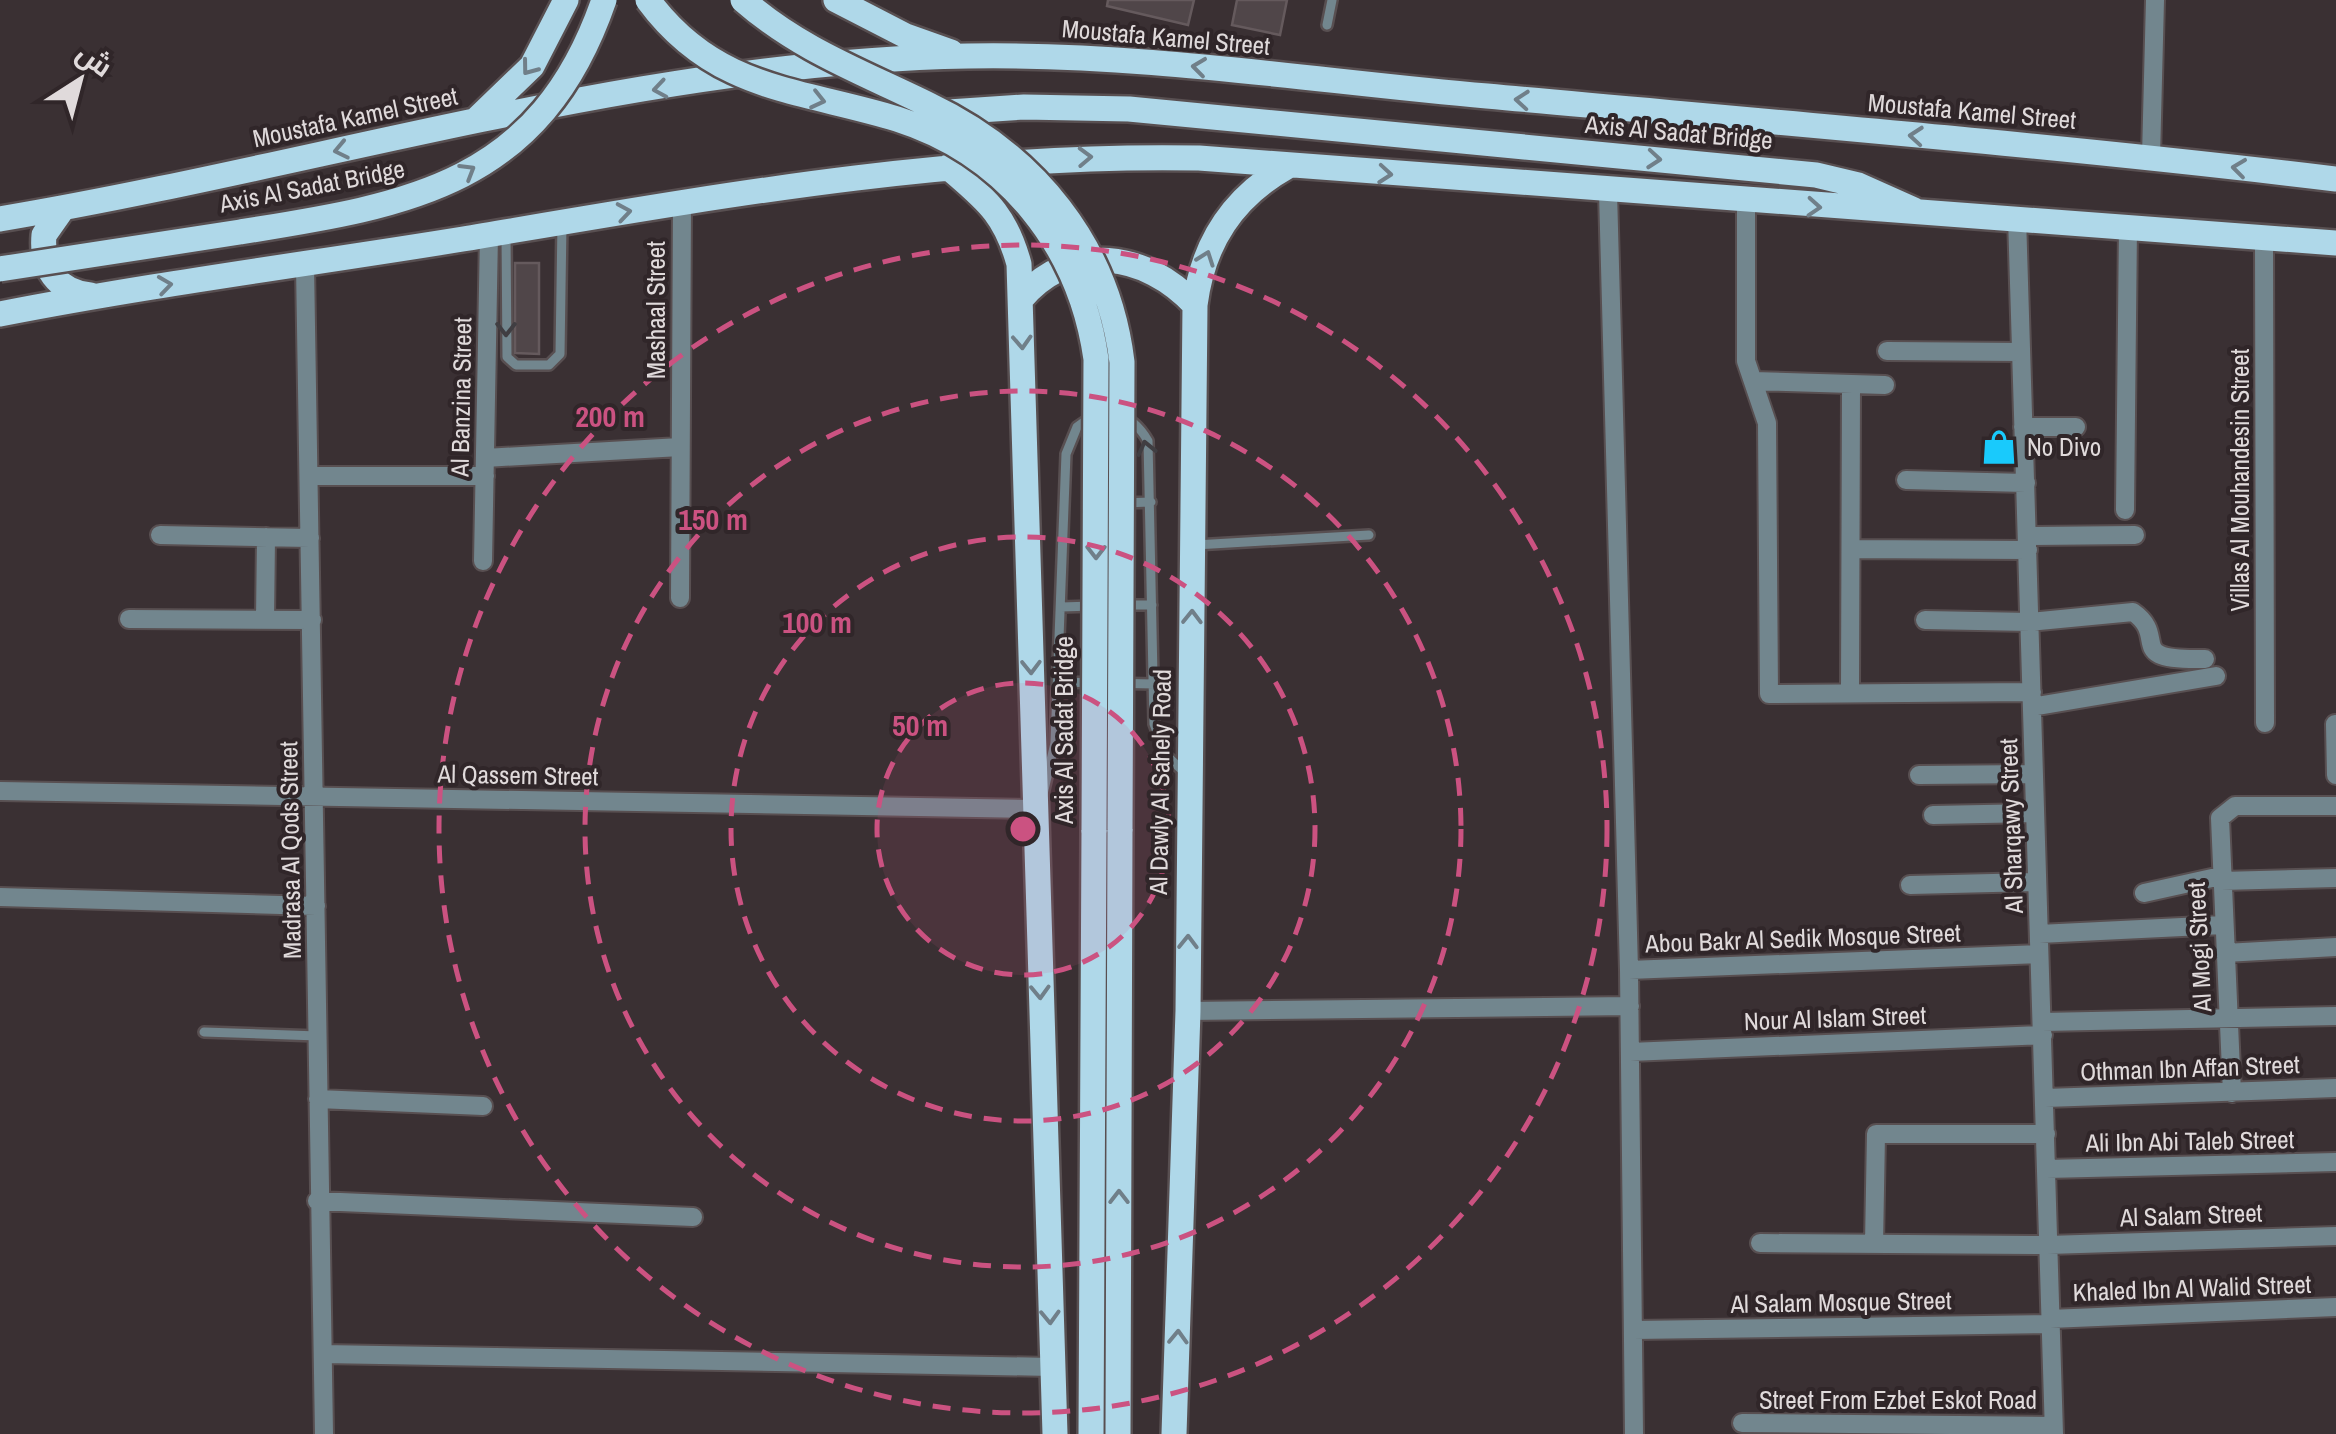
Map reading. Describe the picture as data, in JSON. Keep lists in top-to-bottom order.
{
  "streets": {
    "main road": ["Moustafa Kamel Street", "Axis Al Sadat Bridge", "Al Dawly Al Sahely Road"],
    "street": [
      "Mashaal Street",
      "Al Banzina Street",
      "Villas Al Mouhandesin Street",
      "Al Qassem Street",
      "Al Sharqawy Street",
      "Madrasa Al Qods Street",
      "Abou Bakr Al Sedik Mosque Street",
      "Al Mogi Street",
      "Nour Al Islam Street",
      "Othman Ibn Affan Street",
      "Ali Ibn Abi Taleb Street",
      "Al Salam Street",
      "Khaled Ibn Al Walid Street",
      "Al Salam Mosque Street",
      "Street From Ezbet Eskot Road"
    ]
  },
  "crossings": [
    ["Al Qassem Street", "Madrasa Al Qods Street"],
    ["Al Sharqawy Street", "Abou Bakr Al Sedik Mosque Street"],
    ["Al Sharqawy Street", "Nour Al Islam Street"],
    ["Al Sharqawy Street", "Othman Ibn Affan Street"],
    ["Al Sharqawy Street", "Ali Ibn Abi Taleb Street"],
    ["Al Sharqawy Street", "Al Salam Street"],
    ["Al Sharqawy Street", "Khaled Ibn Al Walid Street"],
    ["Al Sharqawy Street", "Al Salam Mosque Street"],
    ["Al Sharqawy Street", "Street From Ezbet Eskot Road"],
    ["Al Mogi Street", "Nour Al Islam Street"],
    ["Al Mogi Street", "Othman Ibn Affan Street"],
    ["Khaled Ibn Al Walid Street", "Al Salam Mosque Street"]
  ],
  "places": {
    "shop": ["No Divo"]
  },
  "north": "top right",
  "rings": [
    "200 m",
    "150 m",
    "100 m",
    "50 m"
  ]
}
